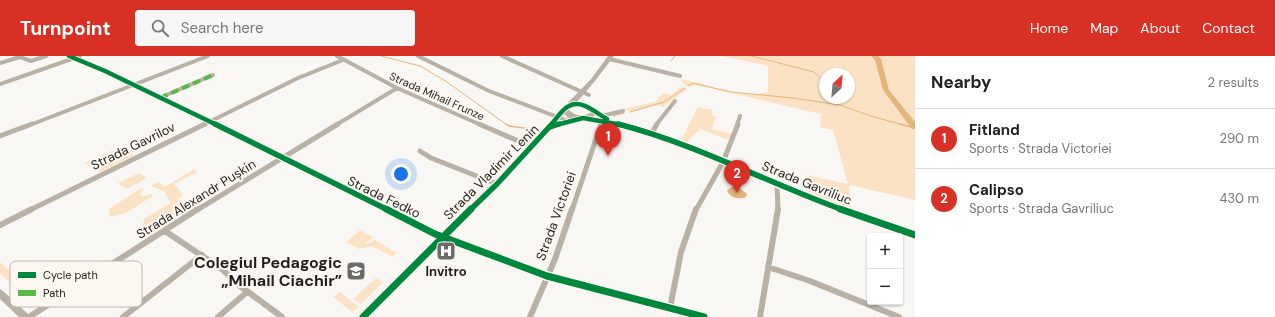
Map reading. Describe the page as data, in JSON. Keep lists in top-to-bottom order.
{
  "streets": {
    "main road": ["Strada Vladimir Lenin"],
    "street": [
      "Strada Mihail Frunze",
      "Strada Gavrilov",
      "Strada Gavriliuc",
      "Strada Fedko",
      "Strada Alexandr Pușkin",
      "Strada Victoriei"
    ]
  },
  "crossings": [
    ["Strada Mihail Frunze", "Strada Gavrilov"],
    ["Strada Mihail Frunze", "Strada Vladimir Lenin"],
    ["Strada Mihail Frunze", "Strada Alexandr Pușkin"],
    ["Strada Gavrilov", "Strada Fedko"],
    ["Strada Vladimir Lenin", "Strada Fedko"],
    ["Strada Gavriliuc", "Strada Victoriei"],
    ["Strada Fedko", "Strada Alexandr Pușkin"],
    ["Strada Fedko", "Strada Victoriei"]
  ],
  "places": {
    "hospital": ["Invitro"],
    "school or university": ["Colegiul Pedagogic „Mihail Ciachir”"]
  },
  "legend": ["Cycle path", "Path"],
  "north": "top right",
  "page": {
    "header": "Turnpoint",
    "search": "Search here",
    "nav": [
      "Home",
      "Map",
      "About",
      "Contact"
    ],
    "heading": ["Nearby", "2 results"],
    "list": [
      {
        "mark": "1",
        "name": "Fitland",
        "note": "Sports · Strada Victoriei",
        "value": "290 m"
      },
      {
        "mark": "2",
        "name": "Calipso",
        "note": "Sports · Strada Gavriliuc",
        "value": "430 m"
      }
    ],
    "pins": ["1", "2"],
    "map_buttons": ["+", "−"]
  }
}
